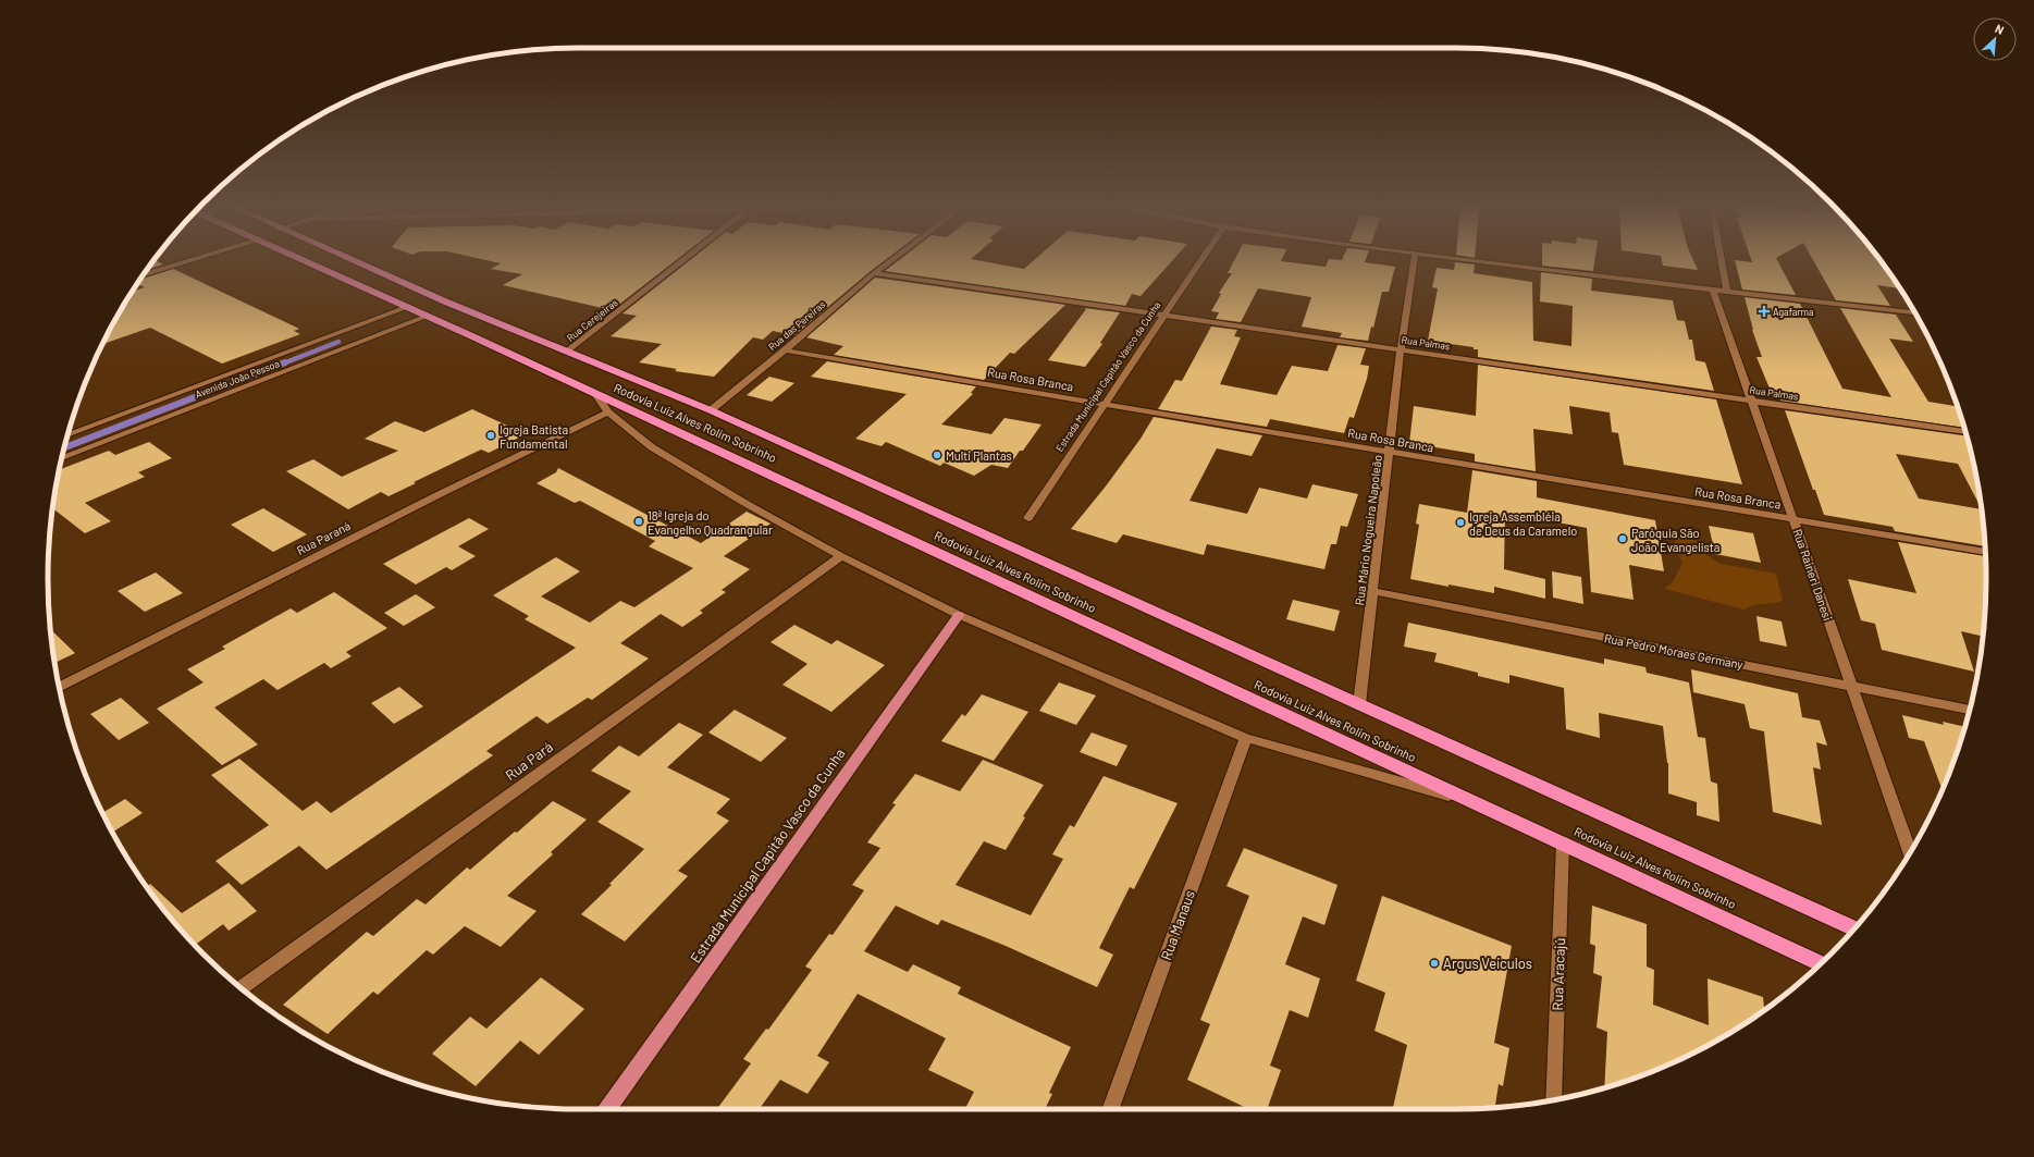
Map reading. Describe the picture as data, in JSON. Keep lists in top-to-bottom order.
{
  "streets": {
    "highway": ["Rodovia Luiz Alves Rolim Sobrinho"],
    "main road": ["Estrada Municipal Capitão Vasco da Cunha"],
    "street": [
      "Rua Cerejeiras",
      "Rua das Pereiras",
      "Rua Palmas",
      "Avenida João Pessoa",
      "Rua Rosa Branca",
      "Rua Mário Nogueira Napoleão",
      "Rua Paraná",
      "Rua Raineri Danesi",
      "Rua Pedro Moraes Germany",
      "Rua Pará",
      "Rua Manaus",
      "Rua Aracajú"
    ]
  },
  "crossings": [
    ["Rua Cerejeiras", "Rodovia Luiz Alves Rolim Sobrinho"],
    ["Rua das Pereiras", "Rua Palmas"],
    ["Rua das Pereiras", "Rua Rosa Branca"],
    ["Rua das Pereiras", "Rodovia Luiz Alves Rolim Sobrinho"],
    ["Rua Palmas", "Estrada Municipal Capitão Vasco da Cunha"],
    ["Rua Palmas", "Rua Mário Nogueira Napoleão"],
    ["Rua Palmas", "Rua Raineri Danesi"],
    ["Estrada Municipal Capitão Vasco da Cunha", "Rua Rosa Branca"],
    ["Avenida João Pessoa", "Rodovia Luiz Alves Rolim Sobrinho"],
    ["Rua Rosa Branca", "Rua Mário Nogueira Napoleão"],
    ["Rua Rosa Branca", "Rua Raineri Danesi"],
    ["Rodovia Luiz Alves Rolim Sobrinho", "Rua Mário Nogueira Napoleão"],
    ["Rodovia Luiz Alves Rolim Sobrinho", "Rua Aracajú"],
    ["Rua Mário Nogueira Napoleão", "Rua Pedro Moraes Germany"],
    ["Rua Raineri Danesi", "Rua Pedro Moraes Germany"]
  ],
  "places": {
    "health": ["Agafarma"],
    "other": [
      "Igreja Batista Fundamental",
      "Multi Plantas",
      "18ª Igreja do Evangelho Quadrangular",
      "Igreja Assembléia de Deus da Caramelo",
      "Paróquia São João Evangelista",
      "Argus Veículos"
    ]
  },
  "north": "top right"
}
